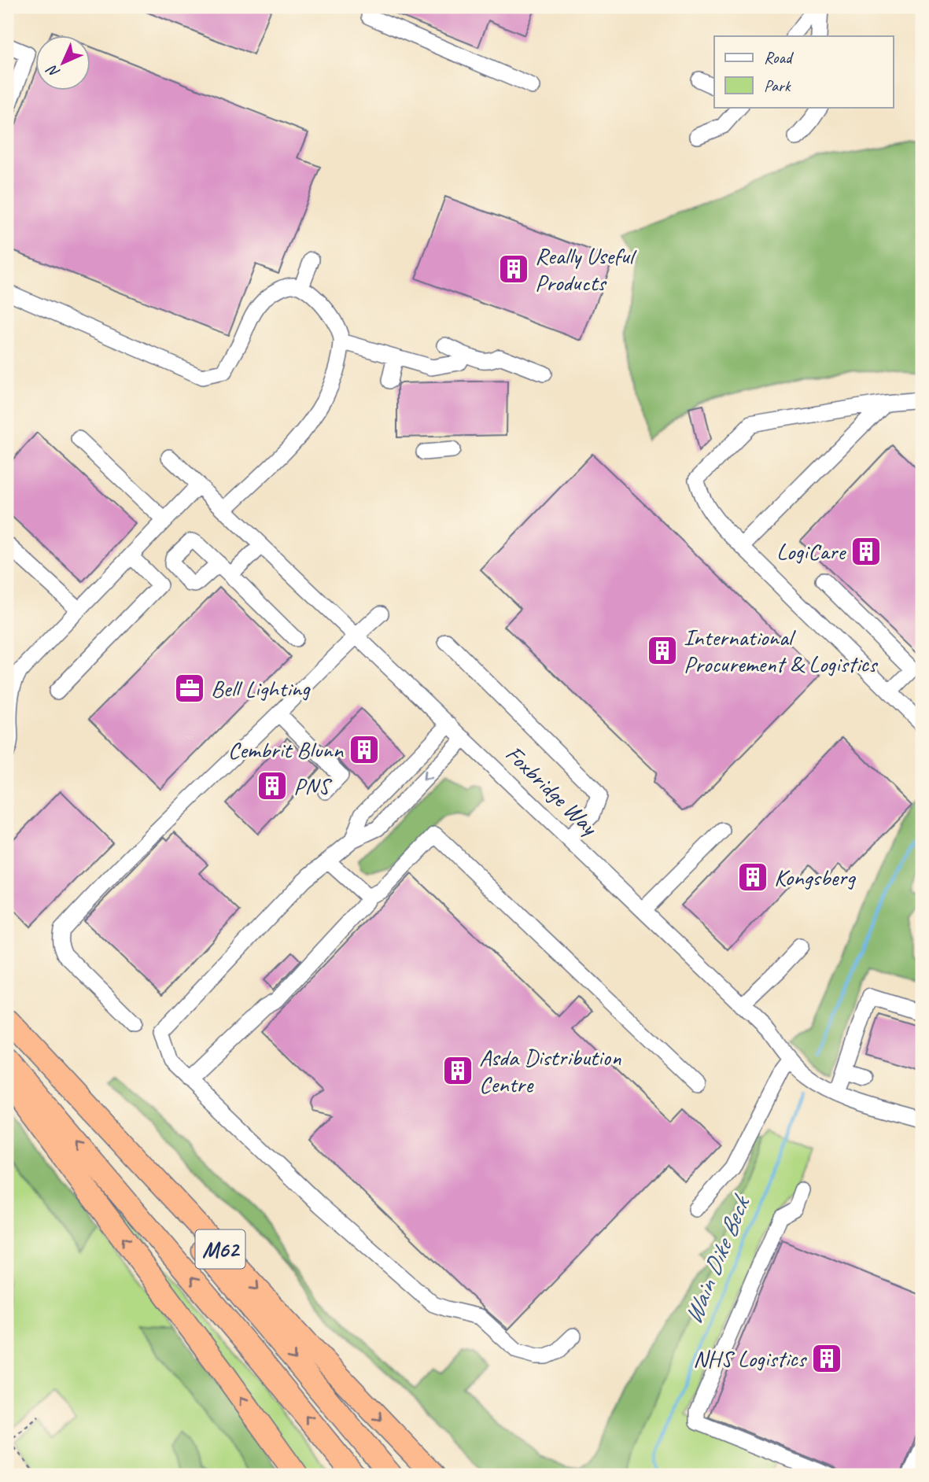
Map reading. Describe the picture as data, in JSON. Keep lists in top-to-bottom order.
{
  "streets": {
    "highway": ["M62"],
    "street": ["Foxbridge Way"]
  },
  "water": ["Wain Dike Beck"],
  "places": {
    "building": [
      "Really Useful Products",
      "LogiCare",
      "International Procurement & Logistics",
      "Cembrit Blunn",
      "PNS",
      "Kongsberg",
      "Asda Distribution Centre",
      "NHS Logistics"
    ],
    "office": ["Bell Lighting"]
  },
  "legend": ["Road", "Park"],
  "north": "bottom left"
}
